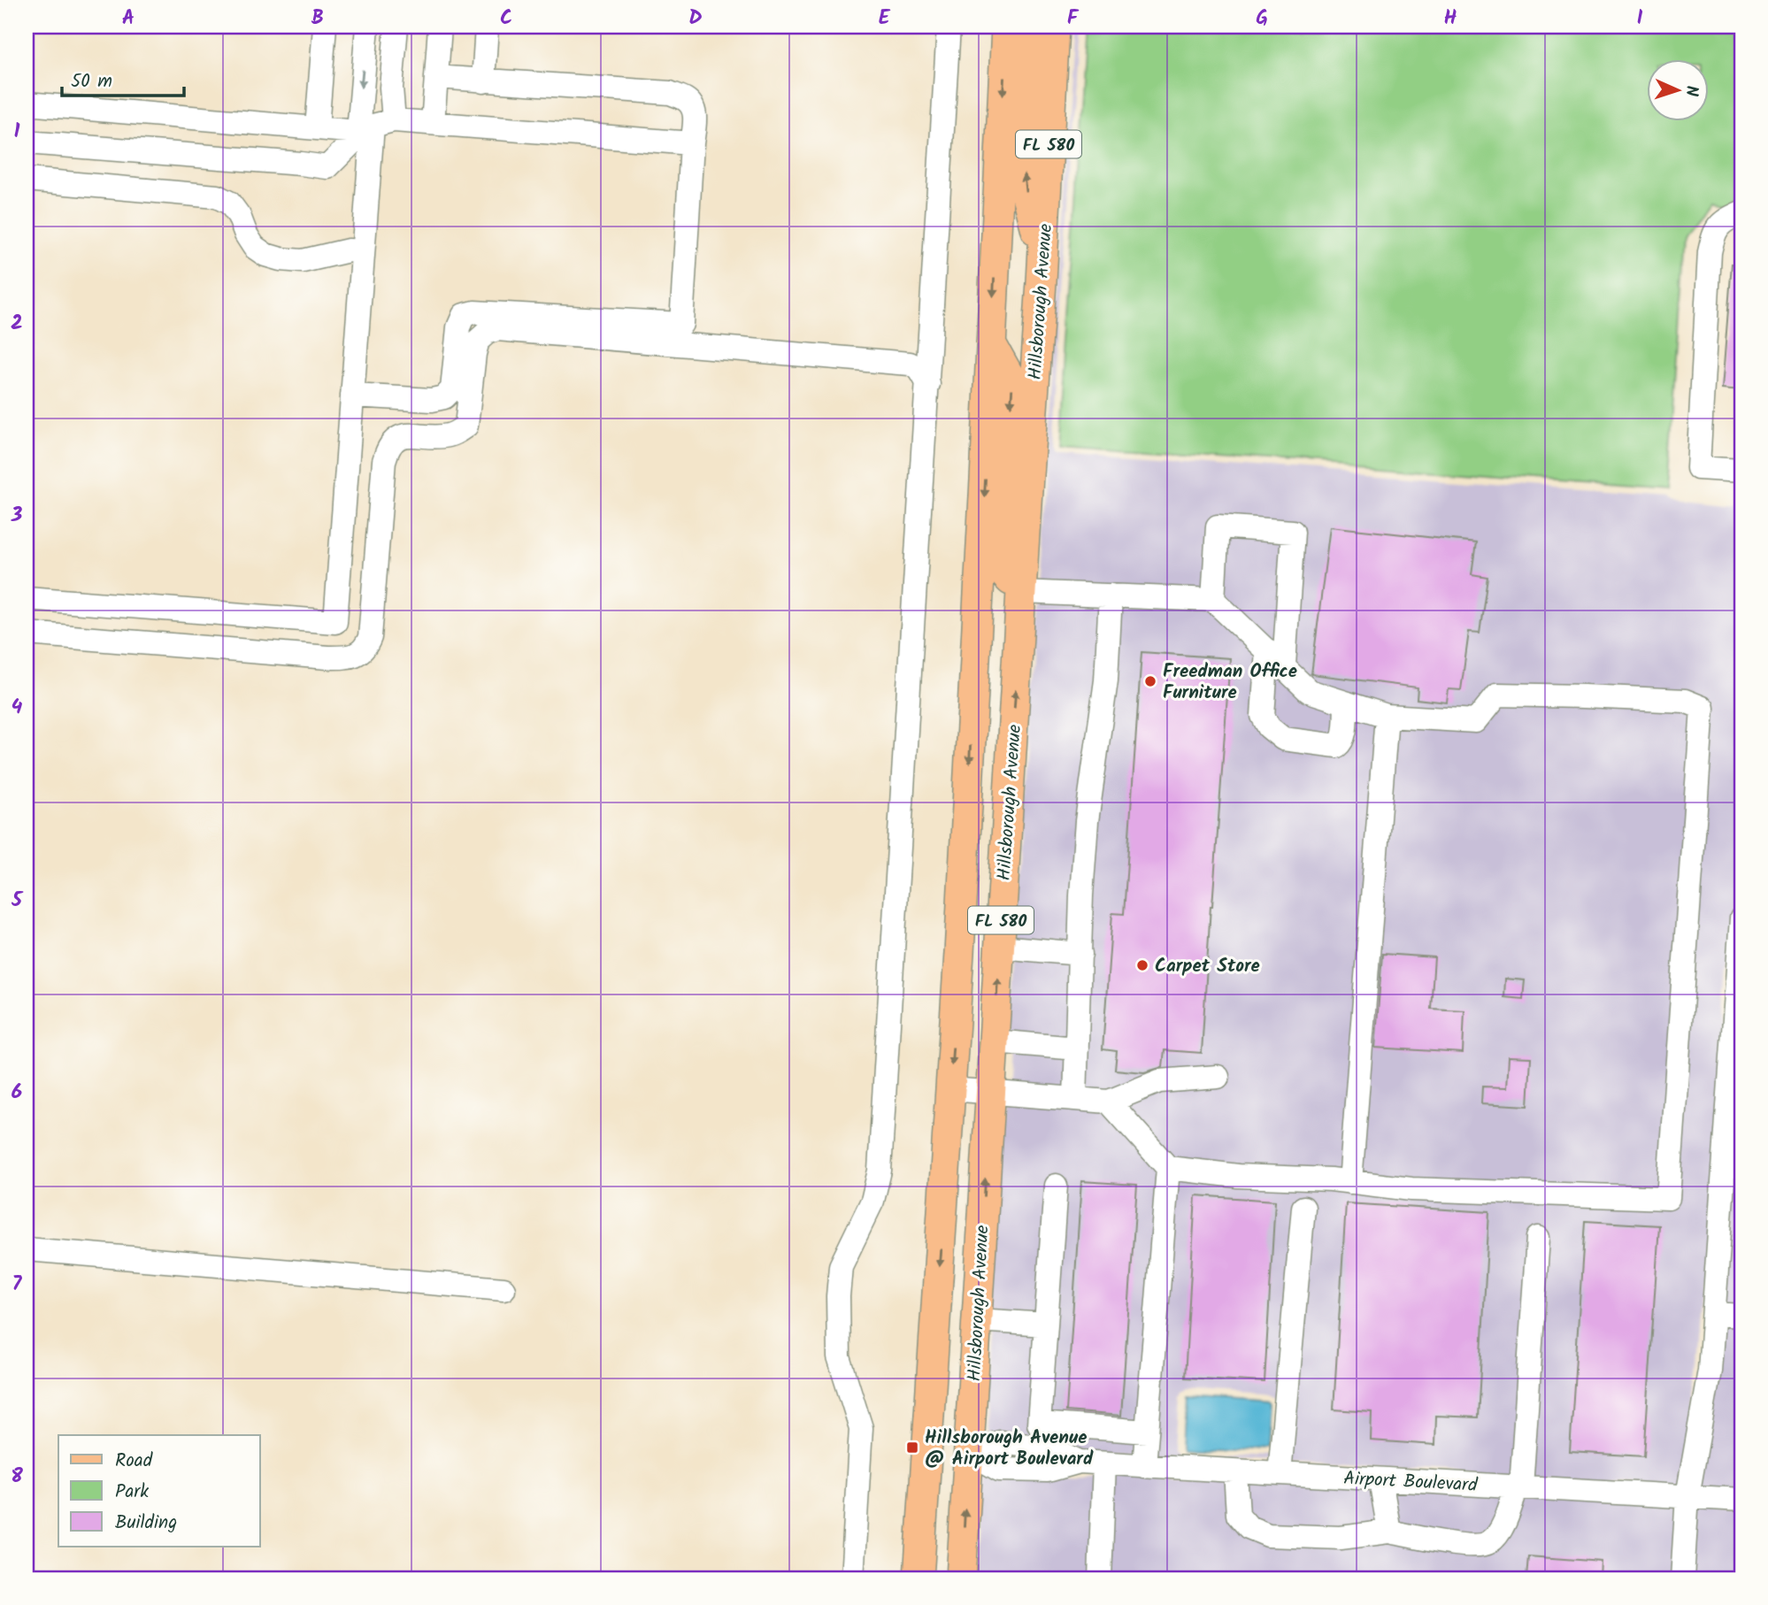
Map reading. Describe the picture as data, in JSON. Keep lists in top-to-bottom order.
{
  "streets": {
    "main road": ["FL 580", "Hillsborough Avenue"],
    "street": ["Airport Boulevard"]
  },
  "crossings": [
    ["Hillsborough Avenue", "Airport Boulevard"]
  ],
  "places": {
    "other": ["Freedman Office Furniture", "Carpet Store"],
    "transit": ["Hillsborough Avenue @ Airport Boulevard"]
  },
  "legend": ["Road", "Park", "Building"],
  "scale_bar": "50 m",
  "north": "right",
  "grid": {
    "columns": [
      "A",
      "B",
      "C",
      "D",
      "E",
      "F",
      "G",
      "H",
      "I"
    ],
    "rows": [
      "1",
      "2",
      "3",
      "4",
      "5",
      "6",
      "7",
      "8"
    ]
  }
}
